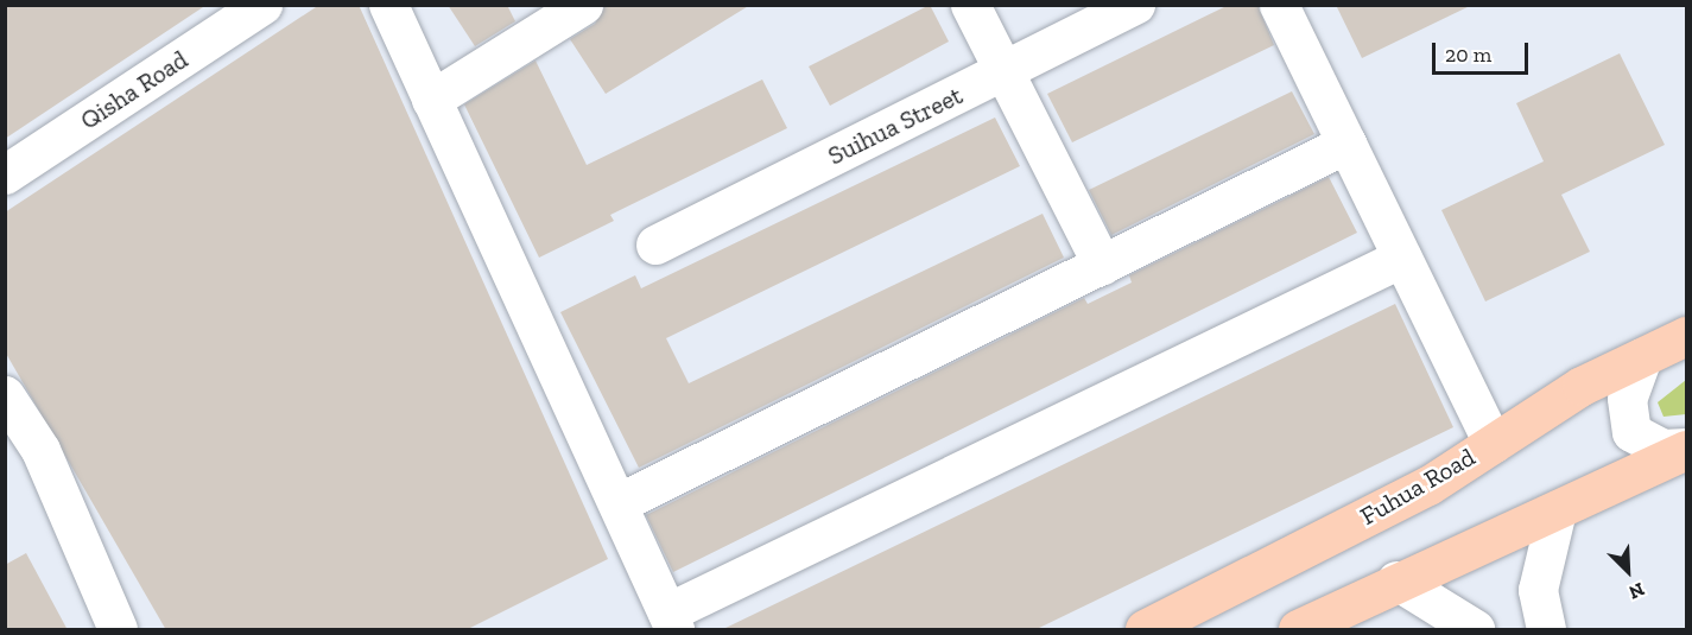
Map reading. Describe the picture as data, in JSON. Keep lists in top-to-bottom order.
{
  "streets": {
    "main road": ["Fuhua Road"],
    "street": ["Qisha Road", "Suihua Street"]
  },
  "scale_bar": "20 m",
  "north": "bottom right"
}
